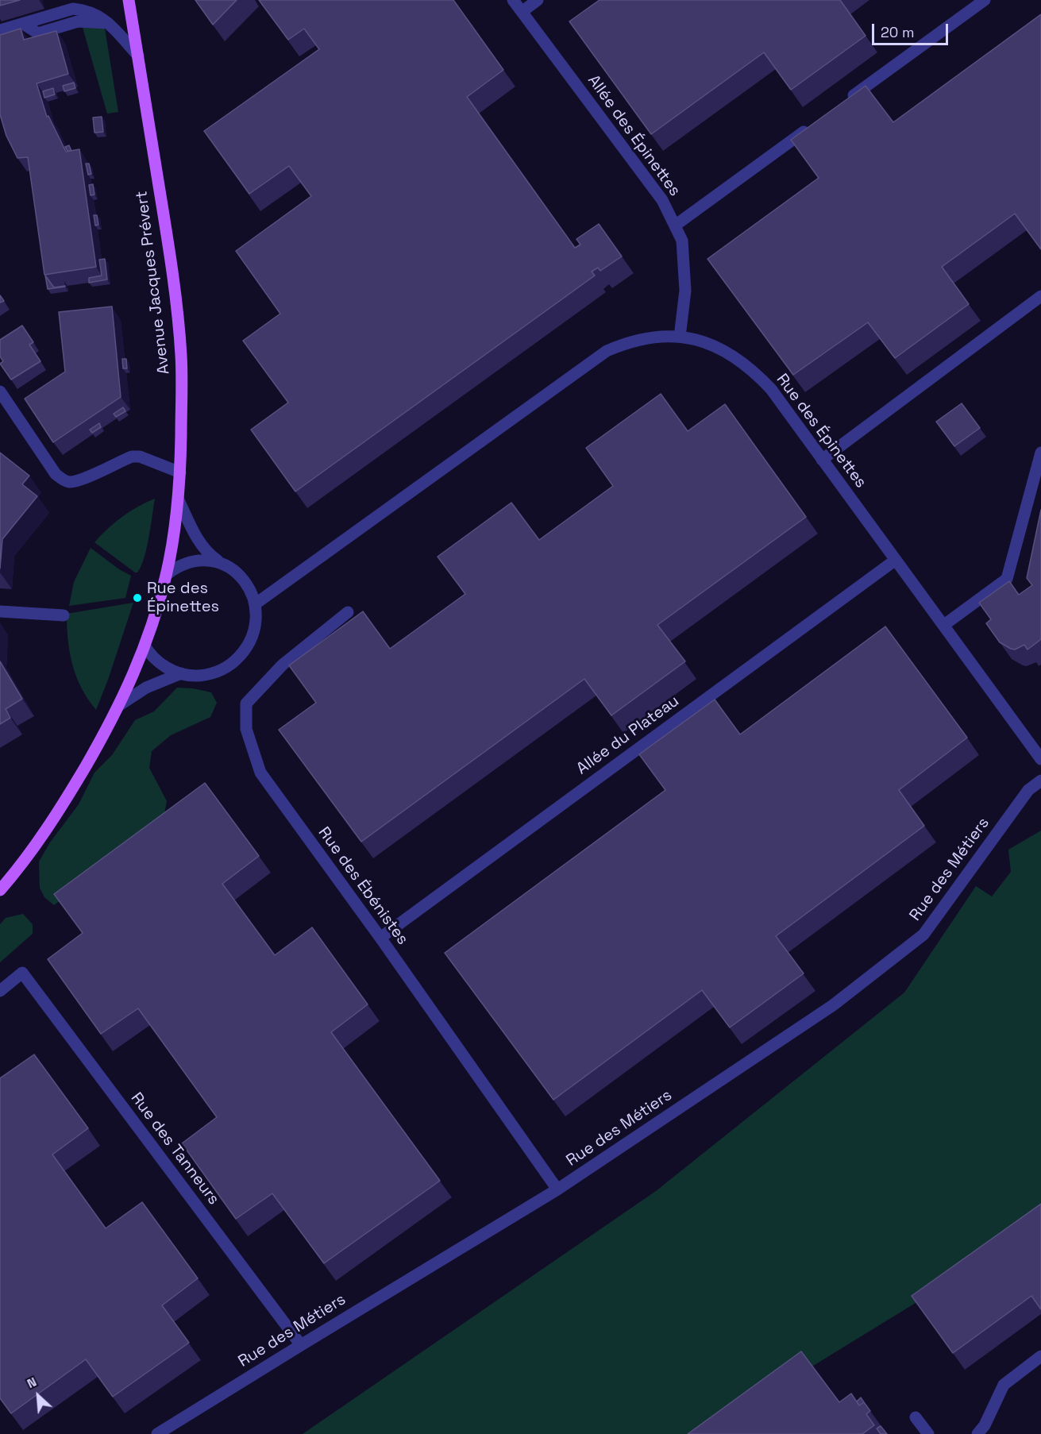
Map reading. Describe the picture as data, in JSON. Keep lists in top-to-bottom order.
{
  "streets": {
    "main road": ["Avenue Jacques Prévert"],
    "street": [
      "Allée des Épinettes",
      "Rue des Épinettes",
      "Allée du Plateau",
      "Rue des Métiers",
      "Rue des Ébénistes",
      "Rue des Tanneurs"
    ]
  },
  "crossings": [
    ["Allée des Épinettes", "Rue des Épinettes"],
    ["Avenue Jacques Prévert", "Rue des Épinettes"],
    ["Rue des Épinettes", "Allée du Plateau"],
    ["Allée du Plateau", "Rue des Ébénistes"],
    ["Rue des Métiers", "Rue des Ébénistes"],
    ["Rue des Métiers", "Rue des Tanneurs"]
  ],
  "places": ["Rue des Épinettes"],
  "scale_bar": "20 m",
  "north": "top left"
}
